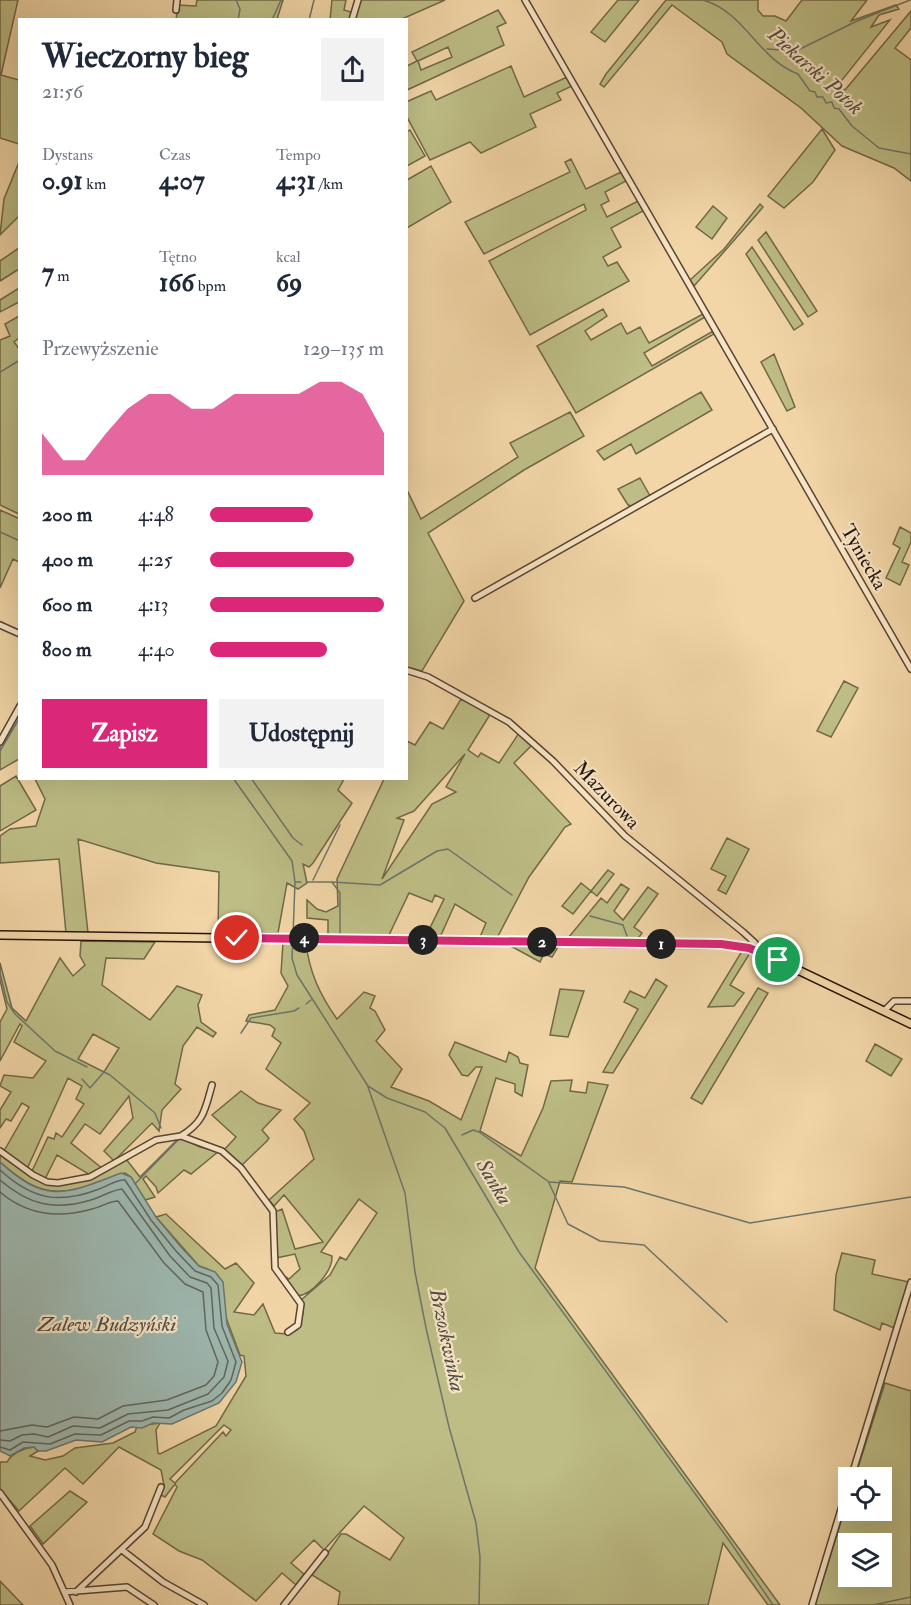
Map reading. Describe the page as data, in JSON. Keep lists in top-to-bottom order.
{
  "streets": {
    "street": ["Tyniecka", "Mazurowa"]
  },
  "water": [
    "Piekarski Potok",
    "Sanka",
    "Zalew Budzyński",
    "Brzoskwinka"
  ],
  "page": {
    "heading": ["Wieczorny bieg", "21:56"],
    "stats": [
      ["Dystans", "0.91 km"],
      ["Czas", "4:07"],
      ["Tempo", "4:31 /km"],
      ["7 m"],
      ["Tętno", "166 bpm"],
      ["kcal", "69"]
    ],
    "chart": ["Przewyższenie", "129–135 m"],
    "list": [
      {
        "name": "200 m",
        "note": "4:48"
      },
      {
        "name": "400 m",
        "note": "4:25"
      },
      {
        "name": "600 m",
        "note": "4:13"
      },
      {
        "name": "800 m",
        "note": "4:40"
      }
    ],
    "buttons": ["Zapisz", "Udostępnij"],
    "pins": [
      "4",
      "3",
      "2",
      "1"
    ]
  }
}
